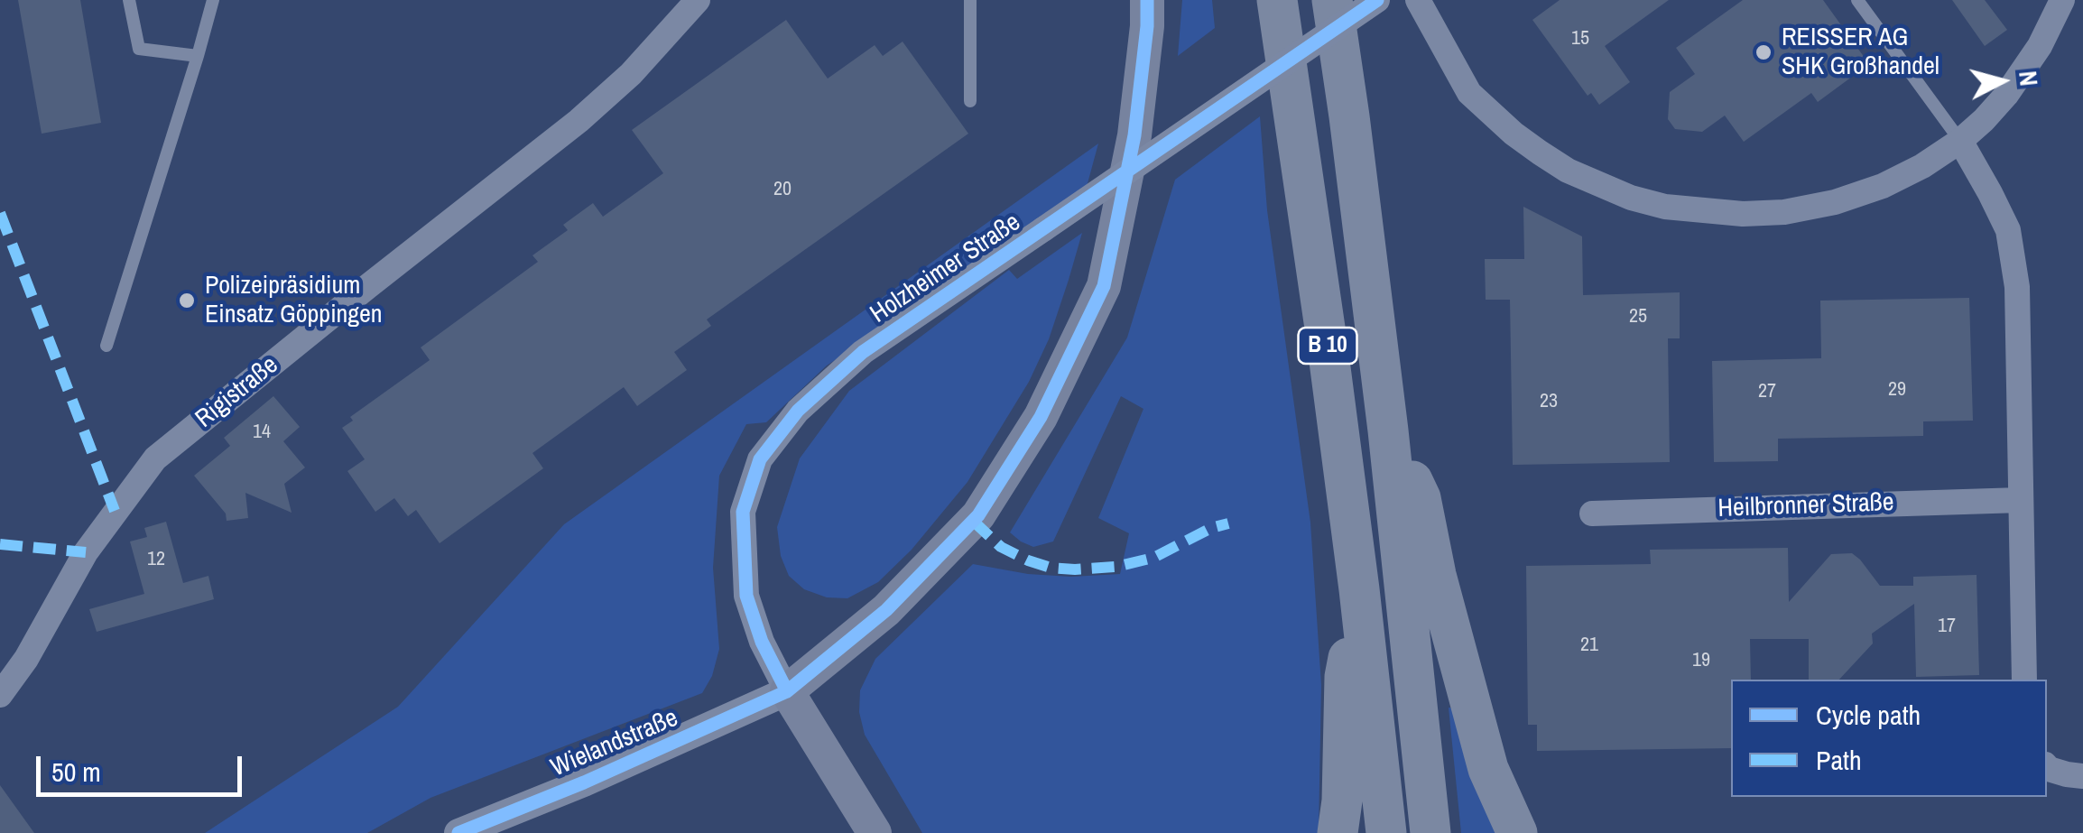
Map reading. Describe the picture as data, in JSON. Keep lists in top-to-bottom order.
{
  "streets": {
    "highway": ["B 10"],
    "street": [
      "Holzheimer Straße",
      "Rigistraße",
      "Heilbronner Straße",
      "Wielandstraße"
    ]
  },
  "crossings": [
    ["Holzheimer Straße", "Wielandstraße"]
  ],
  "places": ["REISSER AG SHK Großhandel", "Polizeipräsidium Einsatz Göppingen"],
  "house_numbers": [
    "15",
    "20",
    "25",
    "29",
    "27",
    "23",
    "14",
    "12",
    "17",
    "21",
    "19"
  ],
  "legend": ["Cycle path", "Path"],
  "scale_bar": "50 m",
  "north": "right"
}
